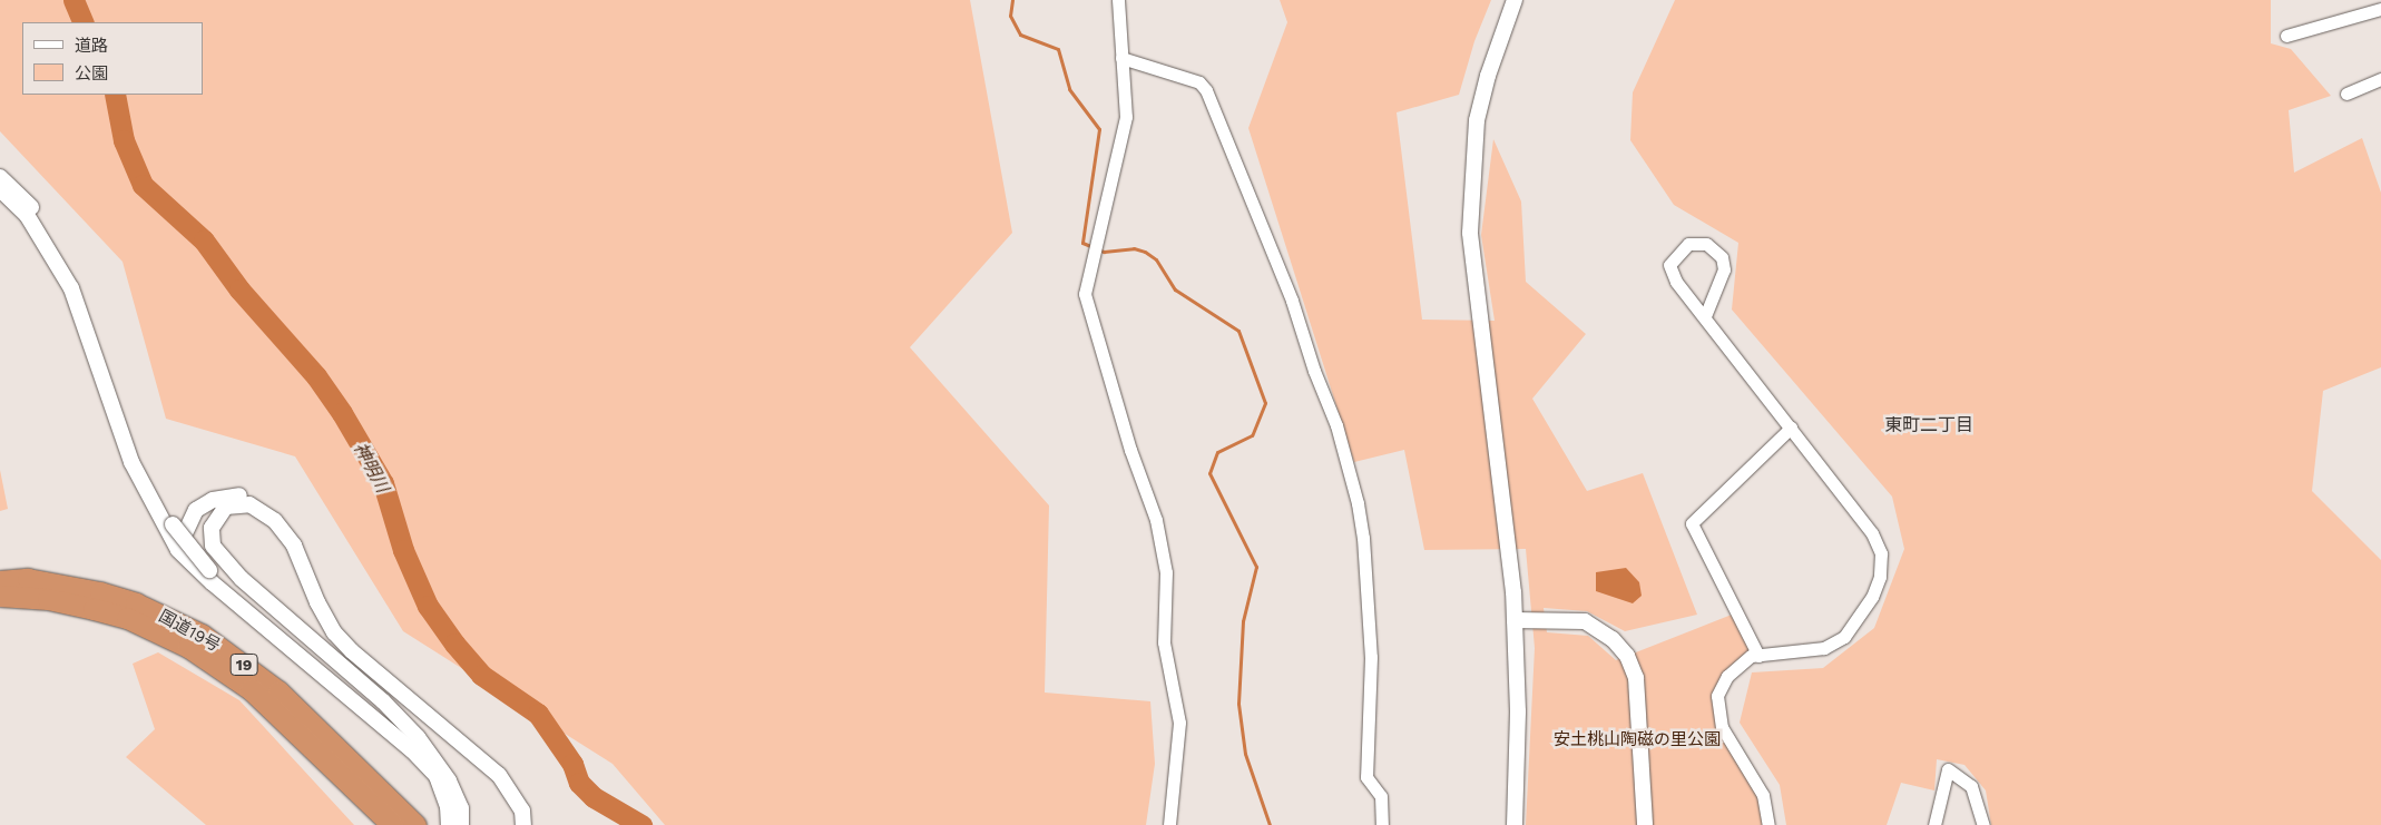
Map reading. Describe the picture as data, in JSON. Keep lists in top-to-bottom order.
{
  "streets": {
    "highway": ["国道19号", "19"]
  },
  "crossings": [
    ["国道19号", "19"]
  ],
  "districts": ["東町二丁目"],
  "water": ["神明川"],
  "parks": ["安土桃山陶磁の里公園"],
  "legend": ["道路", "公園"]
}
